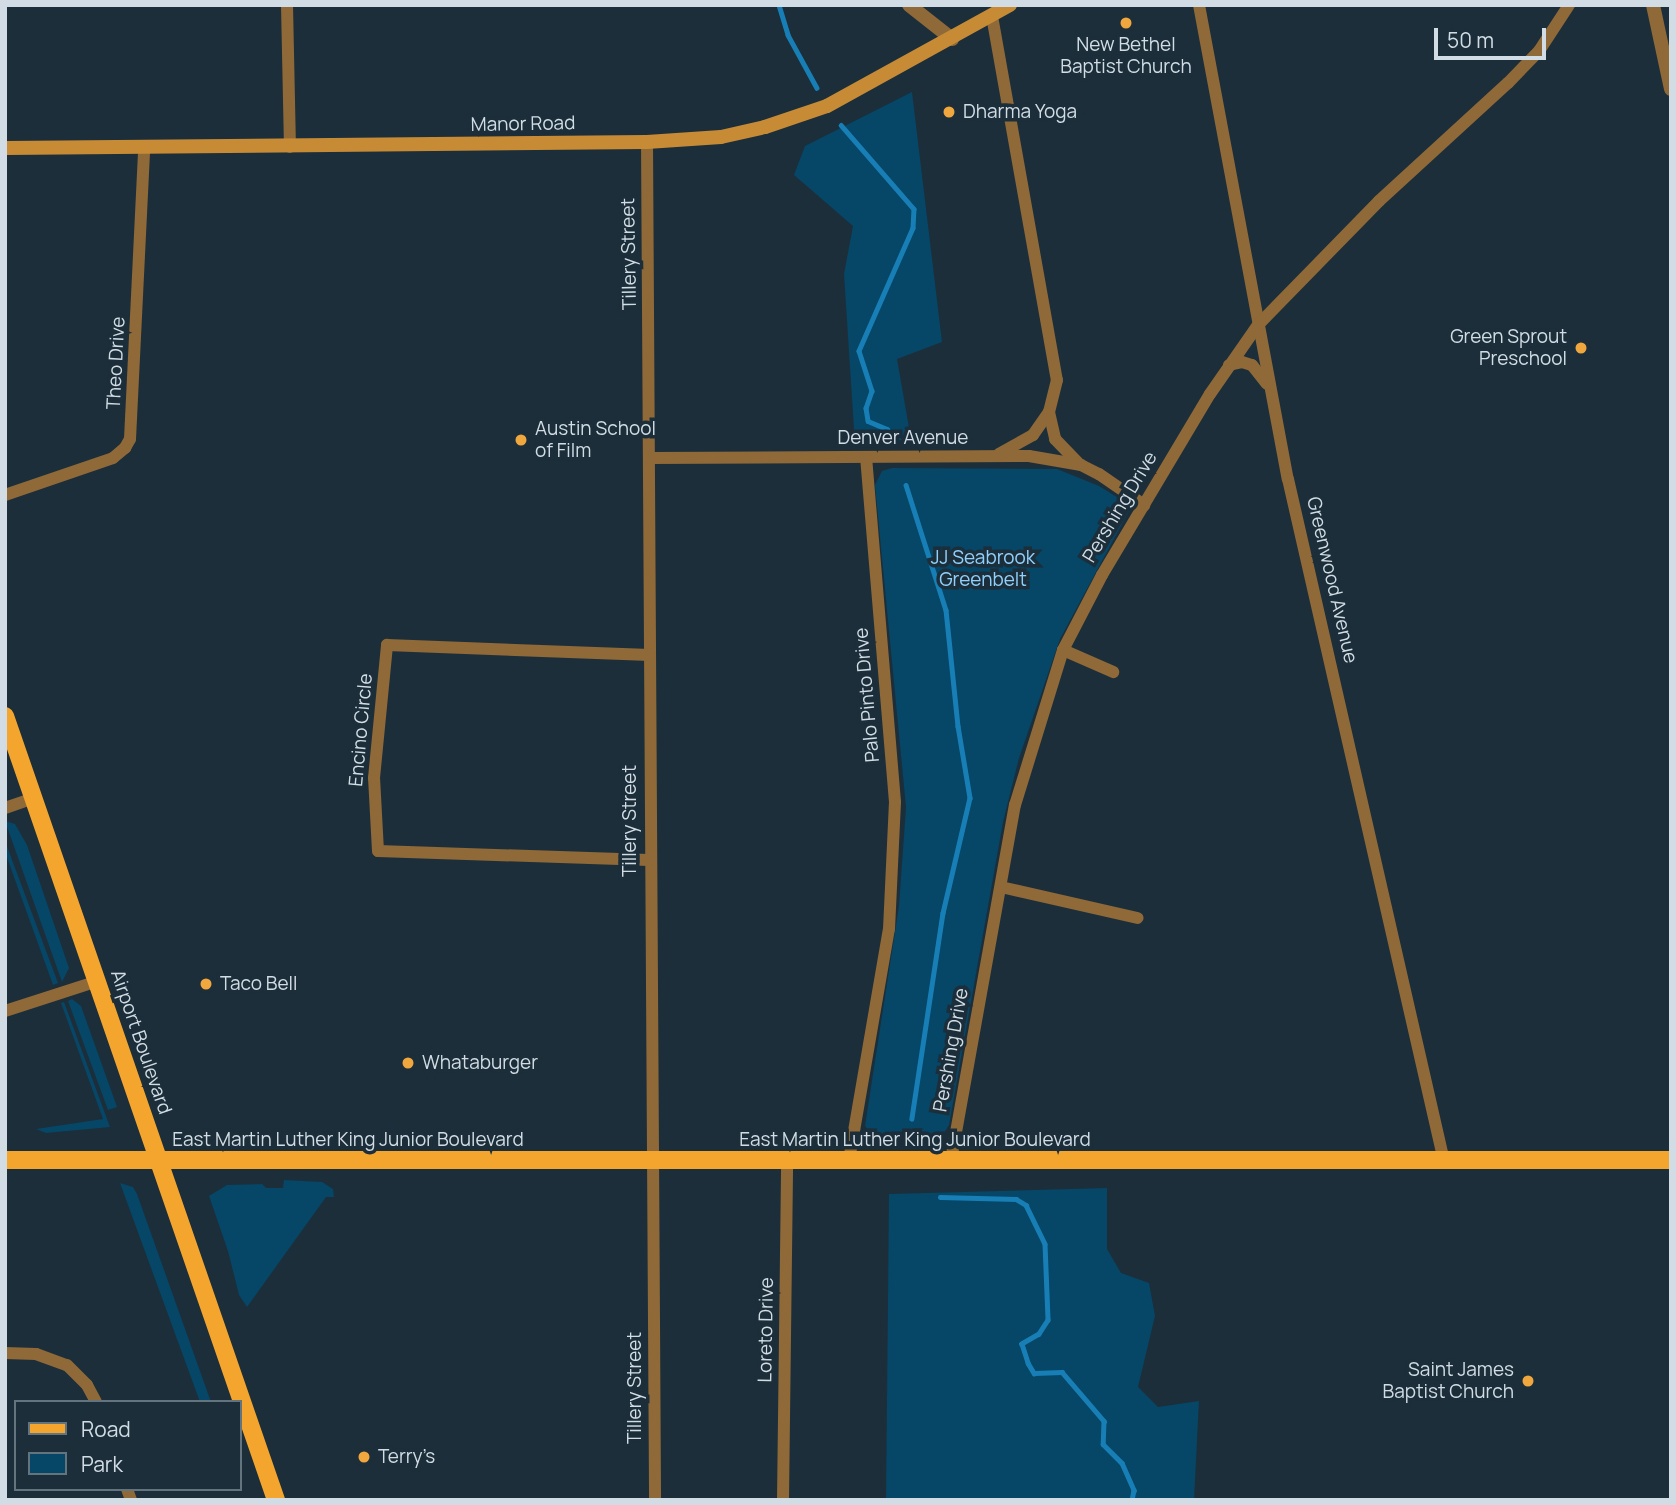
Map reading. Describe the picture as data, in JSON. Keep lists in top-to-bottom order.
{
  "streets": {
    "main road": ["Manor Road", "Airport Boulevard", "East Martin Luther King Junior Boulevard"],
    "street": [
      "Tillery Street",
      "Theo Drive",
      "Denver Avenue",
      "Pershing Drive",
      "Greenwood Avenue",
      "Palo Pinto Drive",
      "Encino Circle",
      "Loreto Drive"
    ]
  },
  "crossings": [
    ["Manor Road", "Tillery Street"],
    ["Manor Road", "Theo Drive"],
    ["Tillery Street", "Denver Avenue"],
    ["Tillery Street", "Encino Circle"],
    ["Tillery Street", "East Martin Luther King Junior Boulevard"],
    ["Denver Avenue", "Pershing Drive"],
    ["Denver Avenue", "Palo Pinto Drive"],
    ["Pershing Drive", "Greenwood Avenue"],
    ["Pershing Drive", "East Martin Luther King Junior Boulevard"],
    ["Greenwood Avenue", "East Martin Luther King Junior Boulevard"],
    ["Palo Pinto Drive", "East Martin Luther King Junior Boulevard"],
    ["Airport Boulevard", "East Martin Luther King Junior Boulevard"],
    ["East Martin Luther King Junior Boulevard", "Loreto Drive"]
  ],
  "parks": ["JJ Seabrook Greenbelt"],
  "places": [
    "New Bethel Baptist Church",
    "Dharma Yoga",
    "Green Sprout Preschool",
    "Austin School of Film",
    "Taco Bell",
    "Whataburger",
    "Saint James Baptist Church",
    "Terry’s"
  ],
  "legend": ["Road", "Park"],
  "scale_bar": "50 m"
}
